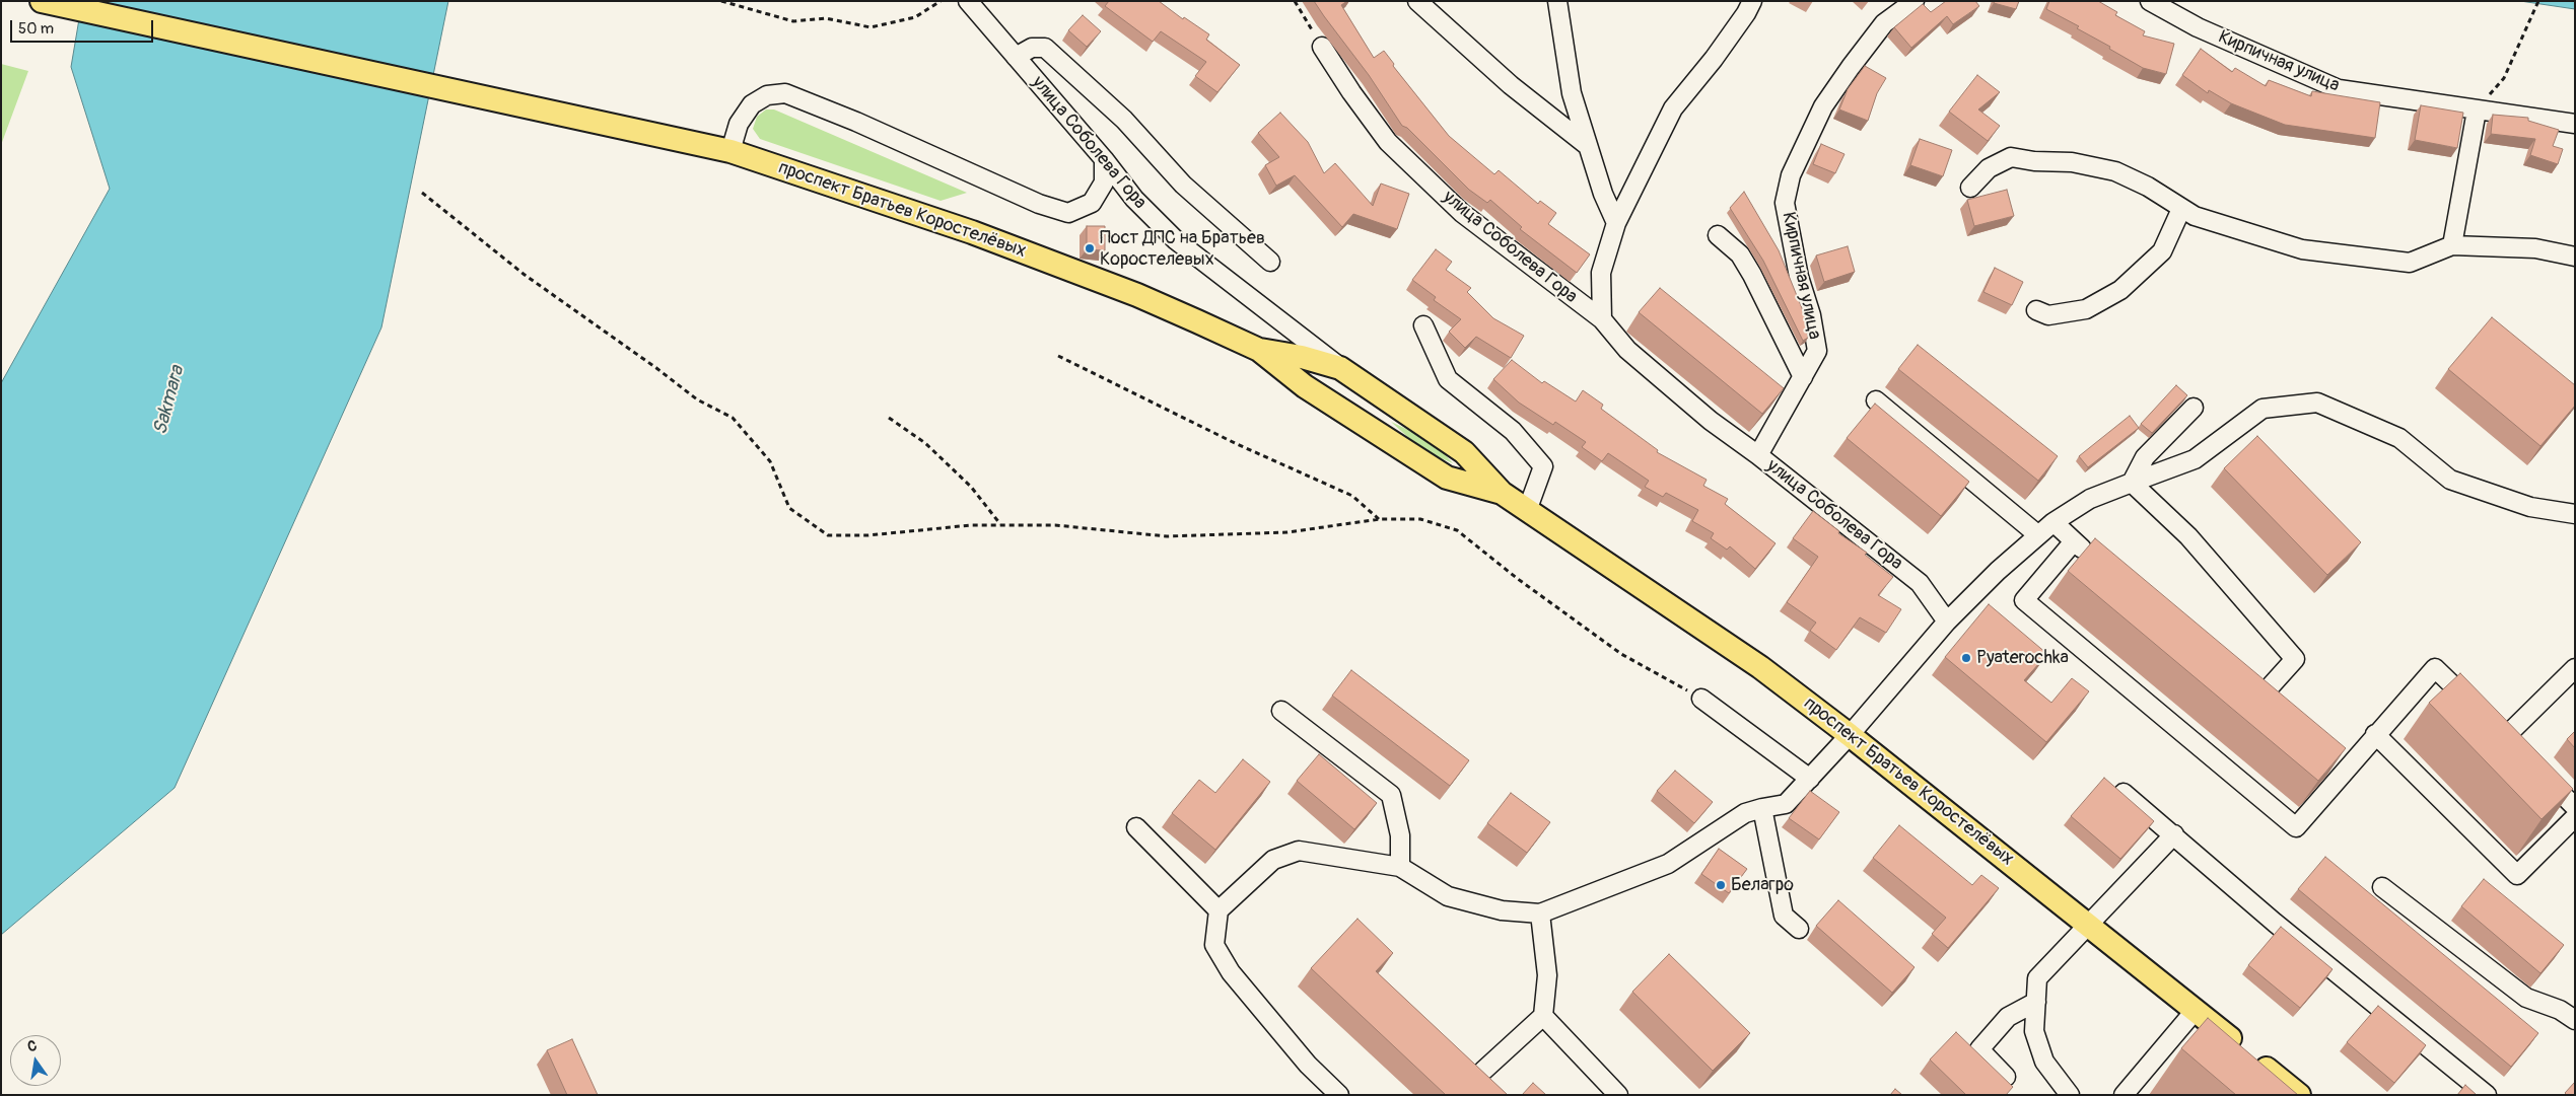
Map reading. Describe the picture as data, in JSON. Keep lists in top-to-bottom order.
{
  "streets": {
    "main road": ["проспект Братьев Коростелёвых"],
    "street": ["Кирпичная улица", "улица Соболева Гора"]
  },
  "crossings": [
    ["Кирпичная улица", "улица Соболева Гора"],
    ["улица Соболева Гора", "проспект Братьев Коростелёвых"]
  ],
  "water": ["Sakmara"],
  "places": ["Пост ДПС на Братьев Коростелевых", "Pyaterochka", "Белагро"],
  "scale_bar": "50 m",
  "north": "top"
}
